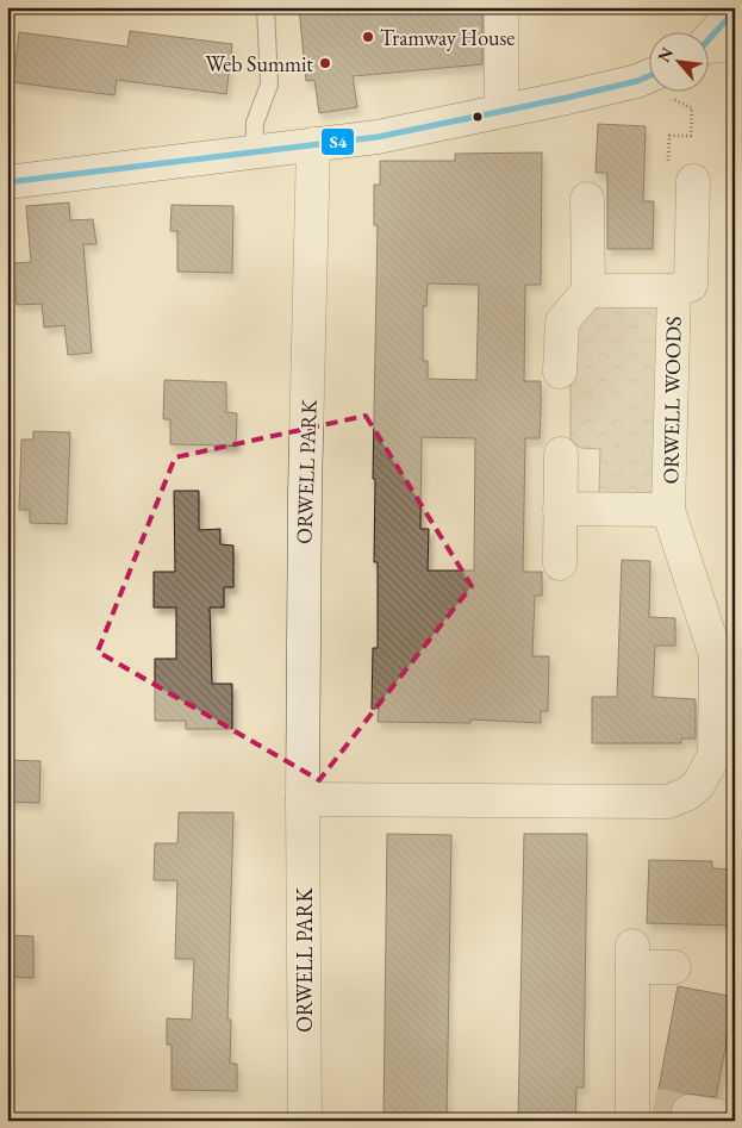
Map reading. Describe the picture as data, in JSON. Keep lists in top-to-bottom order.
{
  "streets": {
    "street": ["ORWELL WOODS", "ORWELL PARK"]
  },
  "crossings": [
    ["ORWELL WOODS", "ORWELL PARK"]
  ],
  "places": ["Tramway House", "Web Summit"],
  "lines": ["transit line S4"],
  "north": "top left"
}
